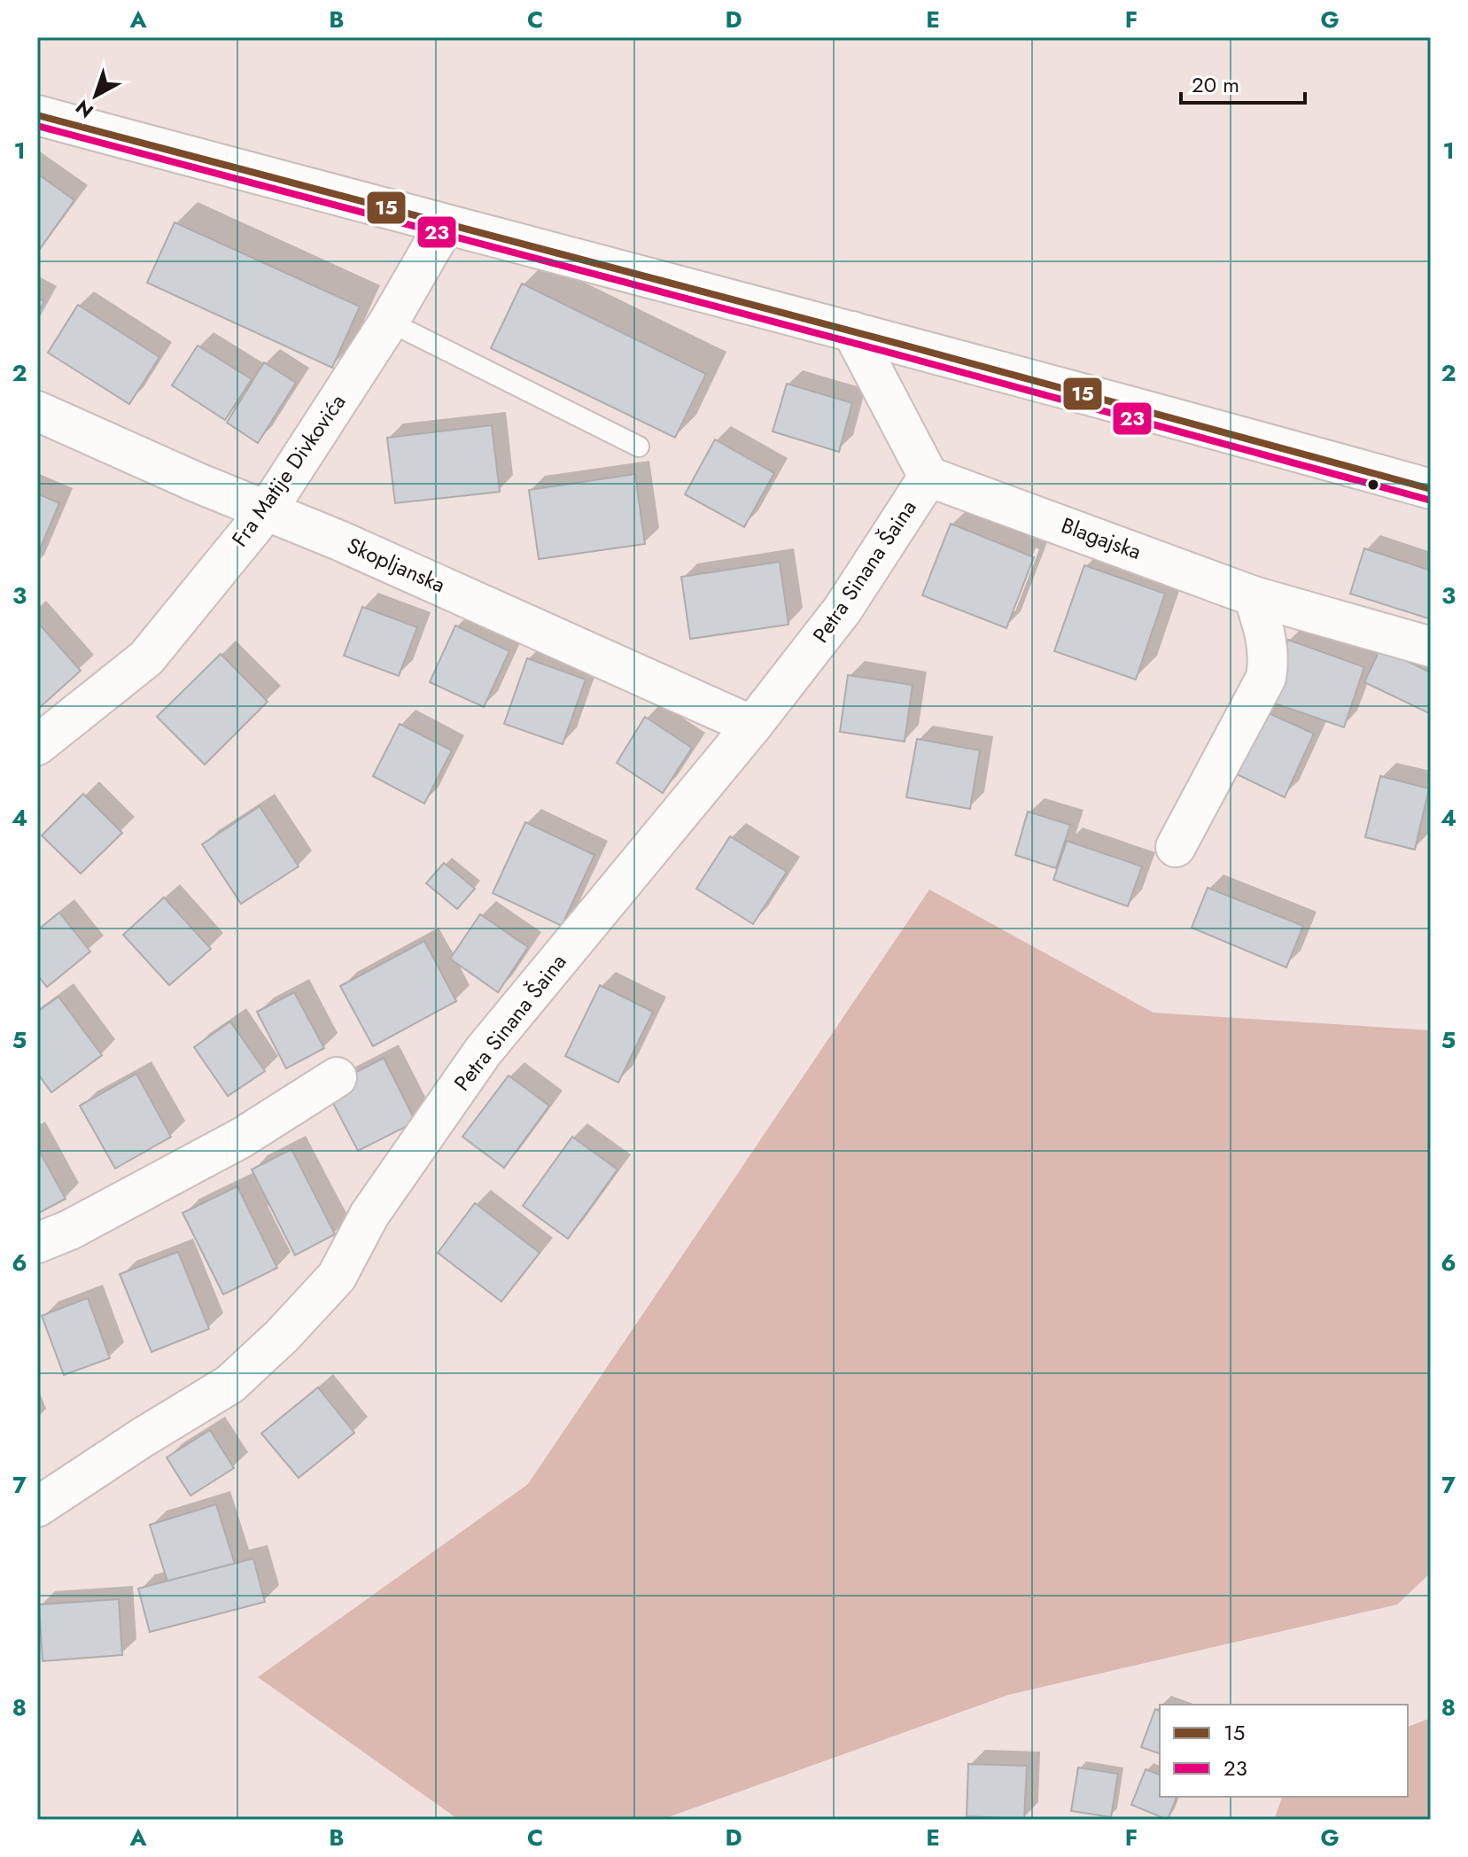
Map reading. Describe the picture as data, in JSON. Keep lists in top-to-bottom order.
{
  "streets": {
    "street": [
      "Fra Matije Divkovića",
      "Blagajska",
      "Skopljanska",
      "Petra Sinana Šaina"
    ]
  },
  "crossings": [
    ["Fra Matije Divkovića", "Skopljanska"],
    ["Blagajska", "Petra Sinana Šaina"],
    ["Skopljanska", "Petra Sinana Šaina"]
  ],
  "lines": ["transit line 15", "transit line 23"],
  "legend": ["15", "23"],
  "scale_bar": "20 m",
  "north": "bottom left",
  "grid": {
    "columns": [
      "A",
      "B",
      "C",
      "D",
      "E",
      "F",
      "G"
    ],
    "rows": [
      "1",
      "2",
      "3",
      "4",
      "5",
      "6",
      "7",
      "8"
    ]
  }
}
